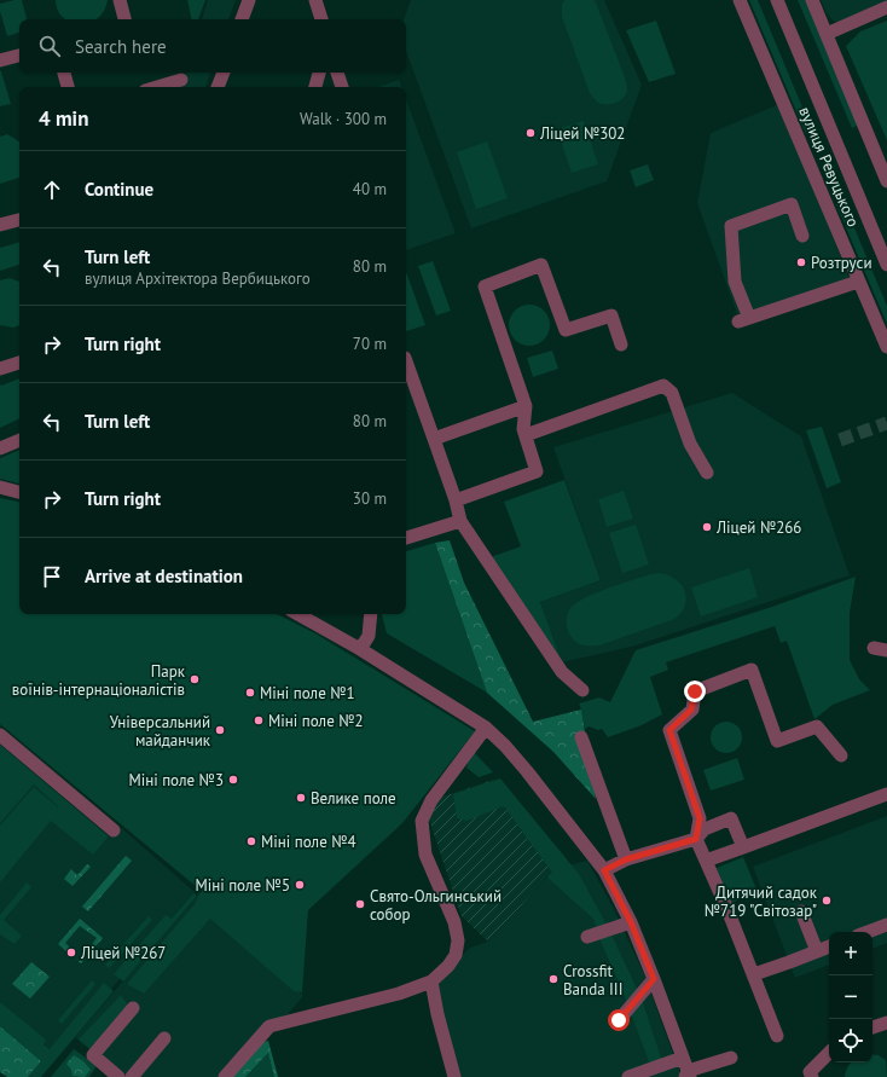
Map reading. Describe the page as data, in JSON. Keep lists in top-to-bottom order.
{
  "streets": {
    "street": ["вулиця Ревуцького"]
  },
  "places": [
    "Ліцей №302",
    "Розтруси",
    "Ліцей №266",
    "Парк воїнів-інтернаціоналістів",
    "Міні поле №1",
    "Міні поле №2",
    "Універсальний майданчик",
    "Міні поле №3",
    "Велике поле",
    "Міні поле №4",
    "Міні поле №5",
    "Дитячий садок №719 \"Світозар\"",
    "Свято-Ольгинський собор",
    "Ліцей №267",
    "Crossfit Banda III"
  ],
  "page": {
    "search": "Search here",
    "heading": ["4 min", "Walk · 300 m"],
    "list": [
      ["Continue", "40 m"],
      ["Turn left", "вулиця Архітектора Вербицького", "80 m"],
      ["Turn right", "70 m"],
      ["Turn left", "80 m"],
      ["Turn right", "30 m"],
      "Arrive at destination"
    ],
    "map_buttons": ["+", "−"]
  }
}
